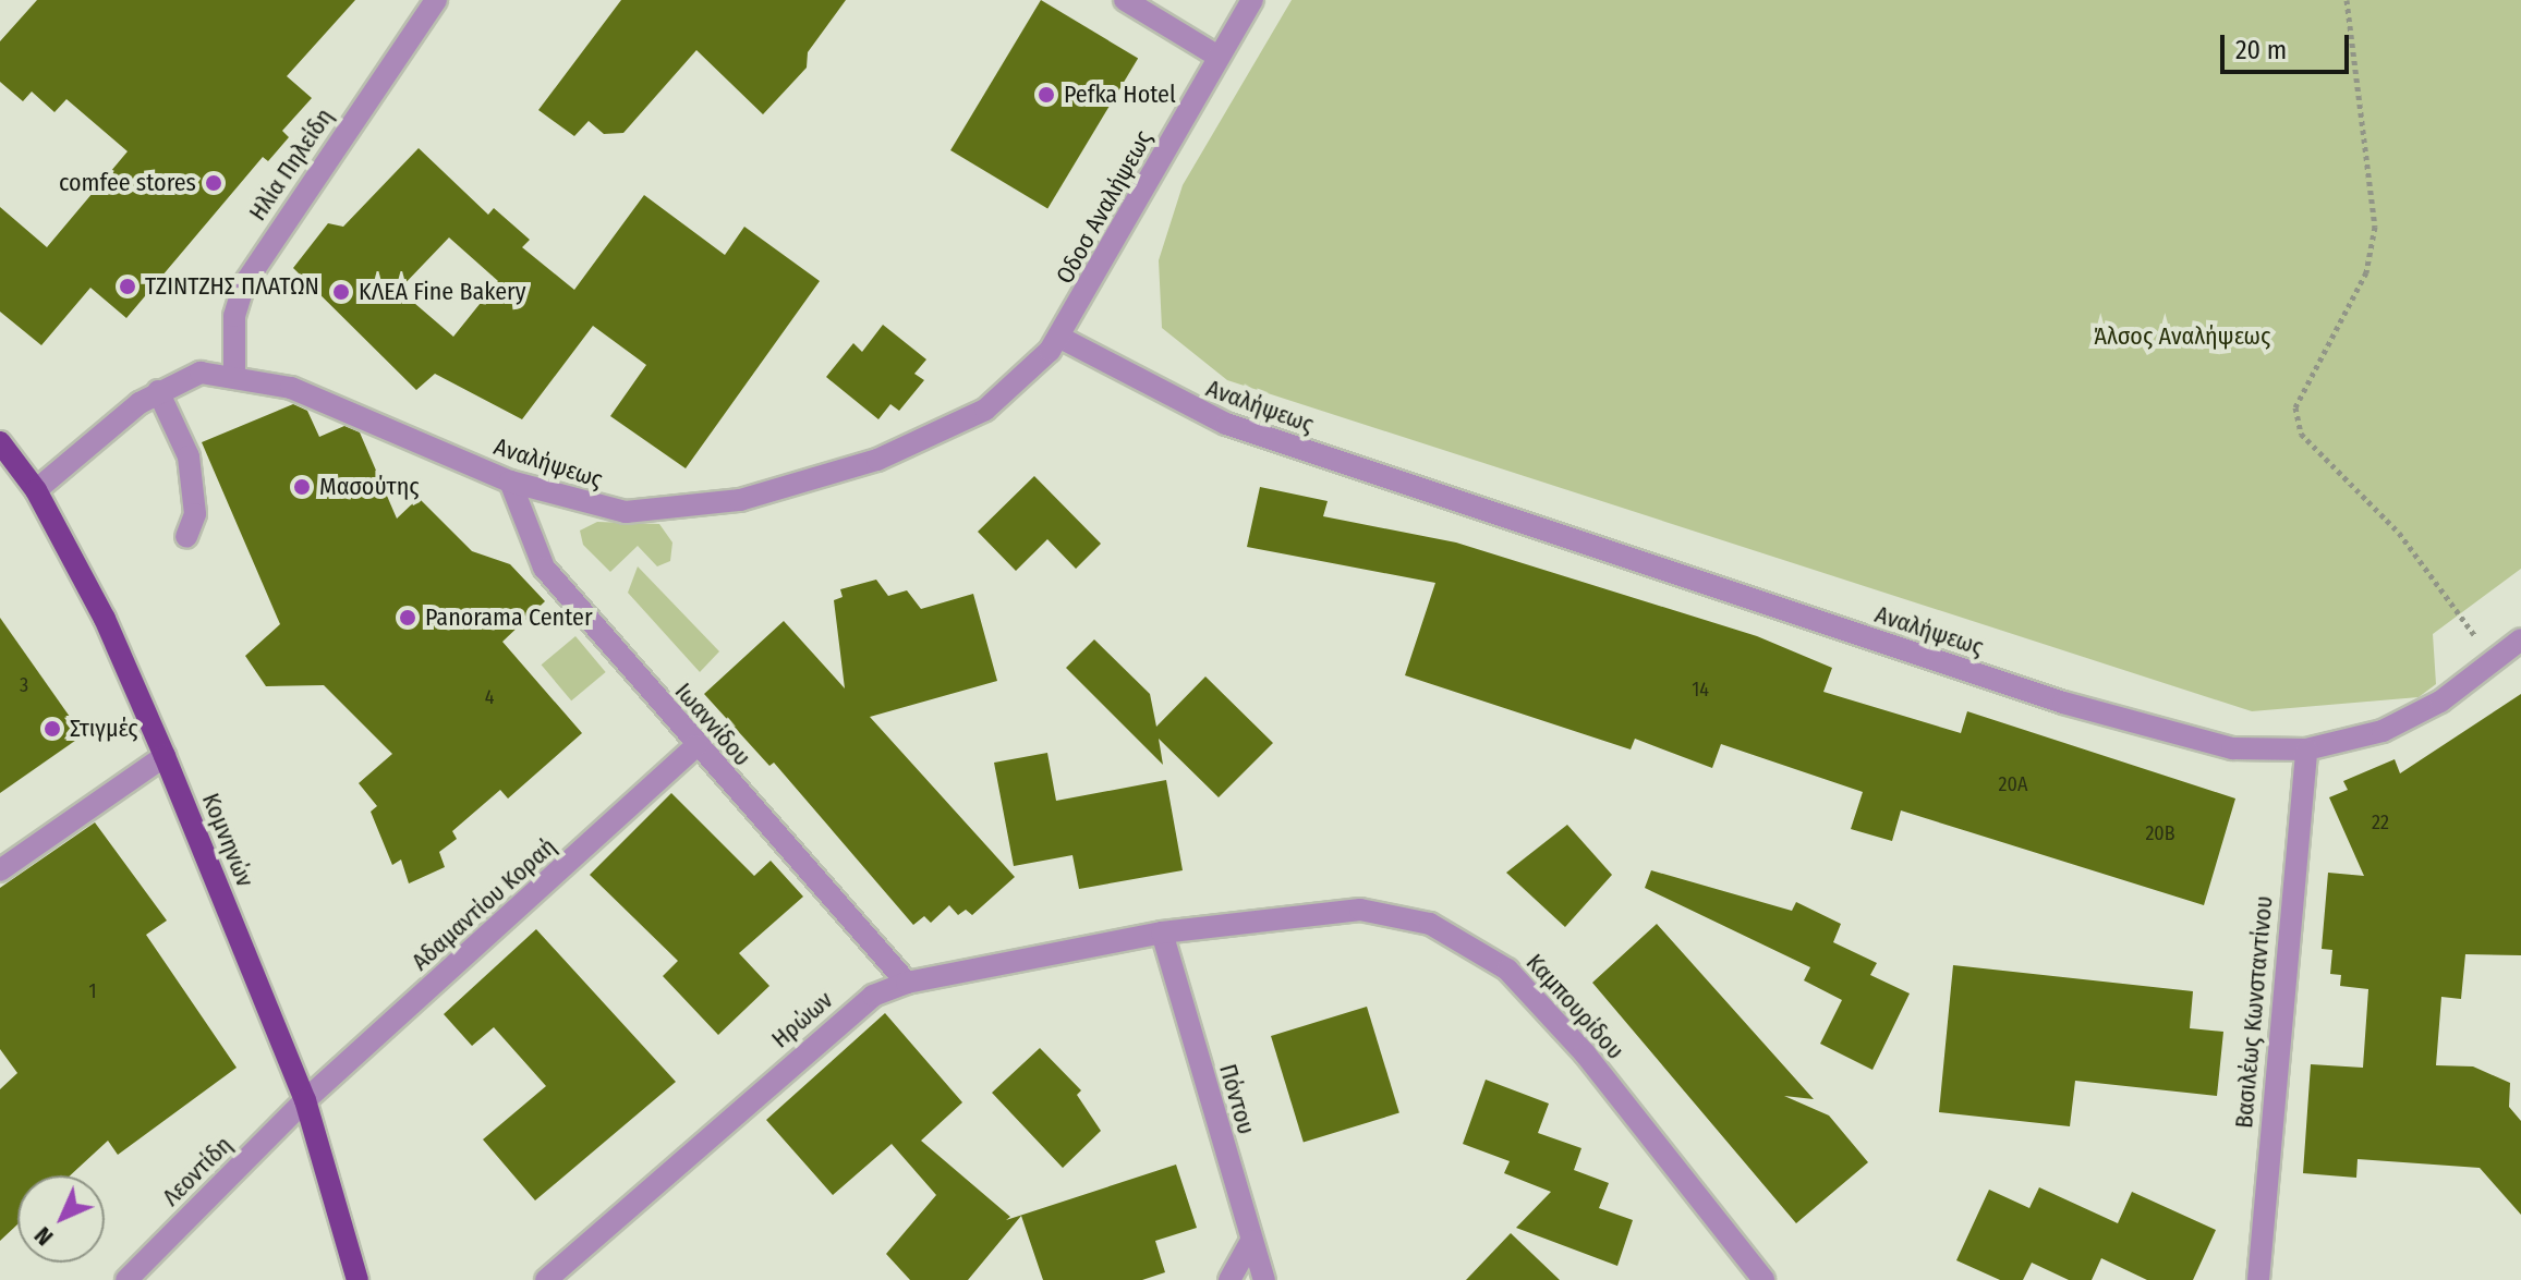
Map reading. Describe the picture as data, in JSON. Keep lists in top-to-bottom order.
{
  "streets": {
    "main road": ["Κομνηνών"],
    "street": [
      "Ηλία Πηλείδη",
      "Οδοσ Αναλήψεως",
      "Αναλήψεως",
      "Ιωαννίδου",
      "Αδαμαντίου Κοραή",
      "Καμπουρίδου",
      "Βασιλέως Κωνσταντίνου",
      "Ηρώων",
      "Πόντου",
      "Λεοντίδη"
    ]
  },
  "crossings": [
    ["Ηλία Πηλείδη", "Αναλήψεως"],
    ["Οδοσ Αναλήψεως", "Αναλήψεως"],
    ["Αναλήψεως", "Ιωαννίδου"],
    ["Αναλήψεως", "Κομνηνών"],
    ["Αναλήψεως", "Βασιλέως Κωνσταντίνου"],
    ["Ιωαννίδου", "Αδαμαντίου Κοραή"],
    ["Ιωαννίδου", "Ηρώων"],
    ["Κομνηνών", "Αδαμαντίου Κοραή"],
    ["Κομνηνών", "Λεοντίδη"],
    ["Αδαμαντίου Κοραή", "Λεοντίδη"],
    ["Καμπουρίδου", "Ηρώων"],
    ["Καμπουρίδου", "Πόντου"],
    ["Ηρώων", "Πόντου"]
  ],
  "parks": ["Άλσος Αναλήψεως"],
  "places": [
    "Pefka Hotel",
    "comfee stores",
    "ΤΖΙΝΤΖΗΣ ΠΛΑΤΩΝ",
    "ΚΛΕΑ Fine Bakery",
    "Μασούτης",
    "Panorama Center",
    "Στιγμές"
  ],
  "house_numbers": [
    "3",
    "14",
    "4",
    "20A",
    "22",
    "20B",
    "1"
  ],
  "scale_bar": "20 m",
  "north": "bottom left"
}
